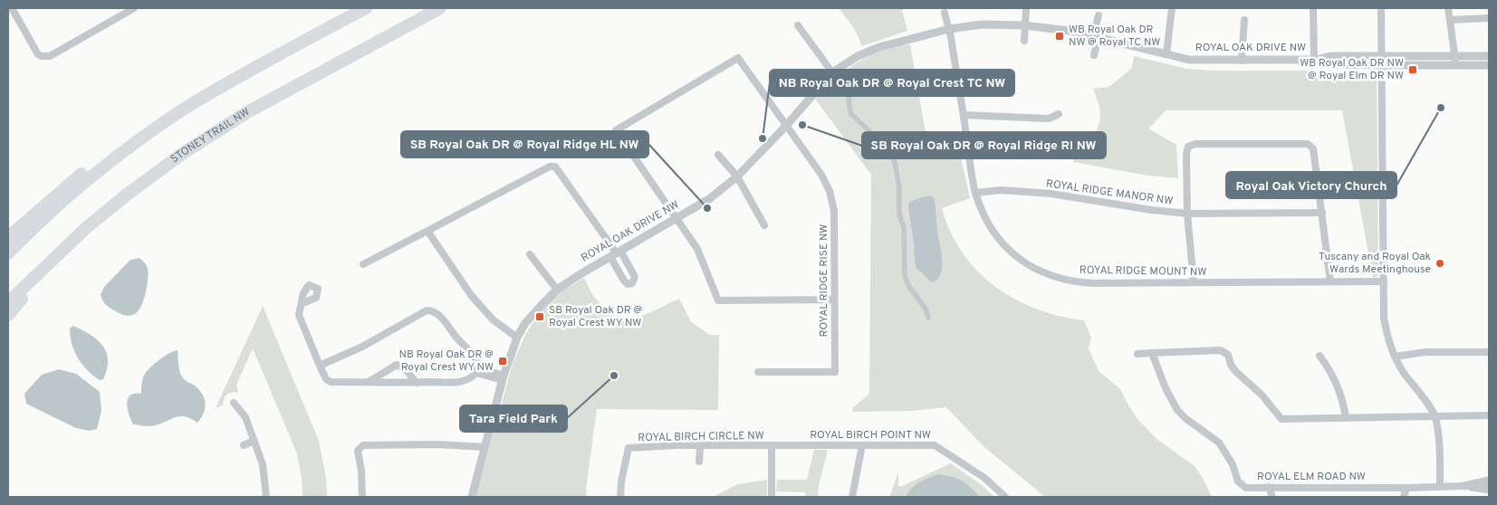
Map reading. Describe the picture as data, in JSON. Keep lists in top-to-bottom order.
{
  "streets": {
    "highway": ["STONEY TRAIL NW"],
    "street": [
      "ROYAL OAK DRIVE NW",
      "ROYAL RIDGE MANOR NW",
      "ROYAL RIDGE MOUNT NW",
      "ROYAL RIDGE RISE NW",
      "ROYAL BIRCH POINT NW",
      "ROYAL BIRCH CIRCLE NW",
      "ROYAL ELM ROAD NW"
    ]
  },
  "crossings": [
    ["ROYAL OAK DRIVE NW", "ROYAL RIDGE MOUNT NW"],
    ["ROYAL OAK DRIVE NW", "ROYAL RIDGE RISE NW"],
    ["ROYAL RIDGE MANOR NW", "ROYAL RIDGE MOUNT NW"],
    ["ROYAL BIRCH POINT NW", "ROYAL BIRCH CIRCLE NW"]
  ],
  "places": {
    "transit": [
      "WB Royal Oak DR NW @ Royal TC NW",
      "WB Royal Oak DR NW @ Royal Elm DR NW",
      "SB Royal Oak DR @ Royal Crest WY NW",
      "NB Royal Oak DR @ Royal Crest WY NW"
    ],
    "other": [
      "Royal Oak Victory Church",
      "SB Royal Oak DR @ Royal Ridge RI NW",
      "NB Royal Oak DR @ Royal Crest TC NW",
      "SB Royal Oak DR @ Royal Ridge HL NW",
      "Tuscany and Royal Oak Wards Meetinghouse",
      "Tara Field Park"
    ]
  }
}
